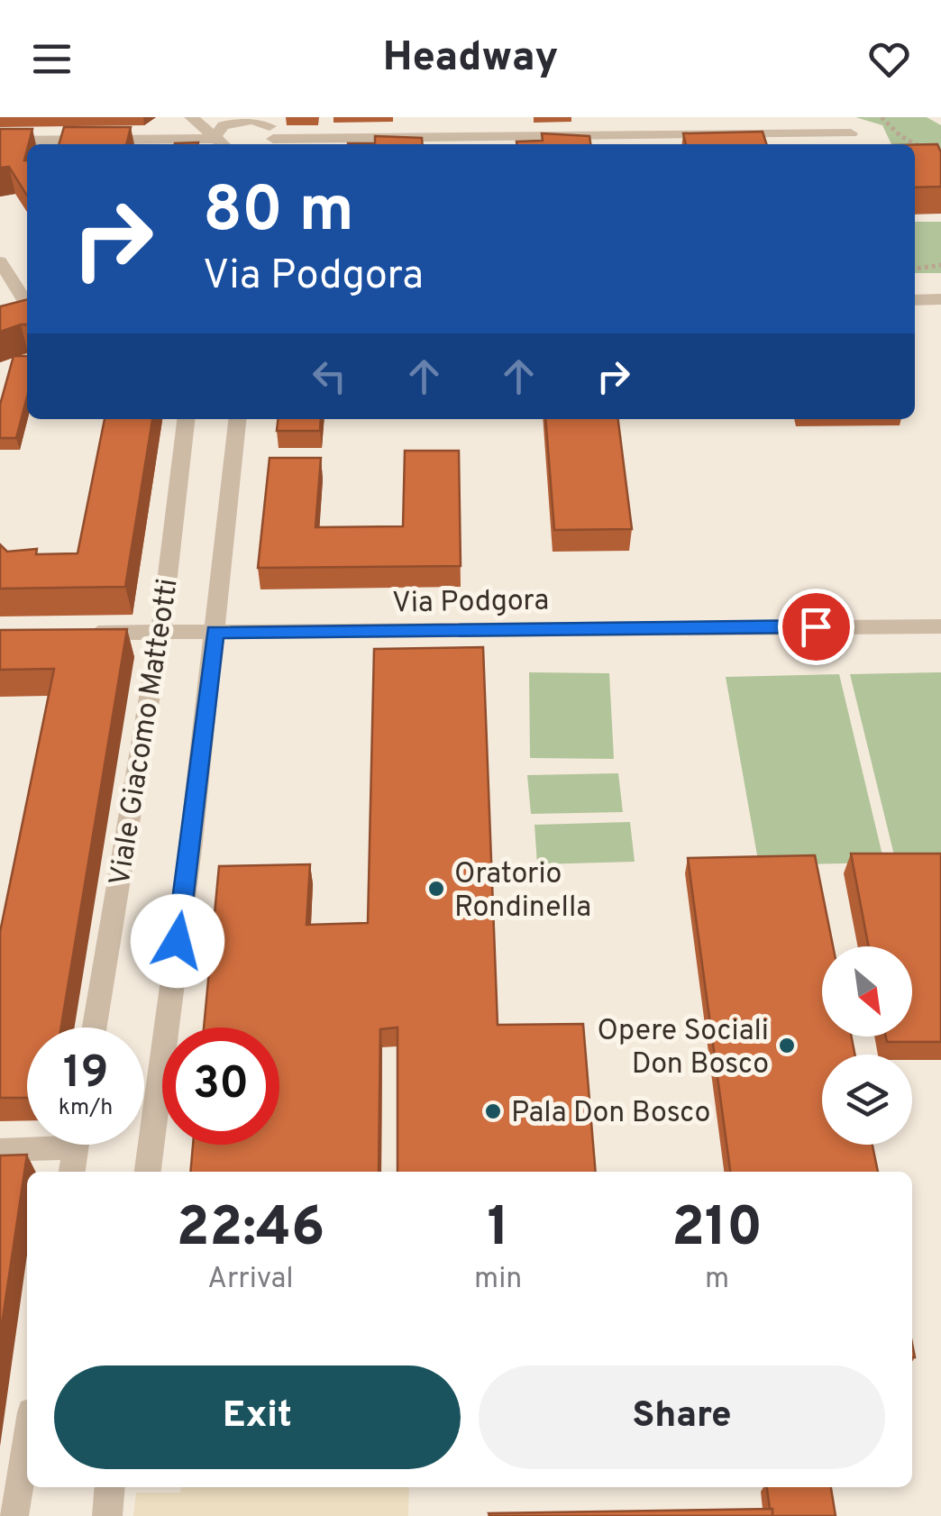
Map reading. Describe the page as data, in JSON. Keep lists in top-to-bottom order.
{
  "streets": {
    "street": ["Via Podgora", "Viale Giacomo Matteotti"]
  },
  "crossings": [
    ["Via Podgora", "Viale Giacomo Matteotti"]
  ],
  "places": ["Oratorio Rondinella", "Opere Sociali Don Bosco", "Pala Don Bosco"],
  "north": "bottom right",
  "page": {
    "header": "Headway",
    "turn": ["80 m", "Via Podgora"],
    "speed": "19 km/h",
    "limit": "30",
    "eta": [
      "22:46",
      "Arrival",
      "1",
      "min",
      "210",
      "m"
    ],
    "buttons": ["Exit", "Share"]
  }
}
